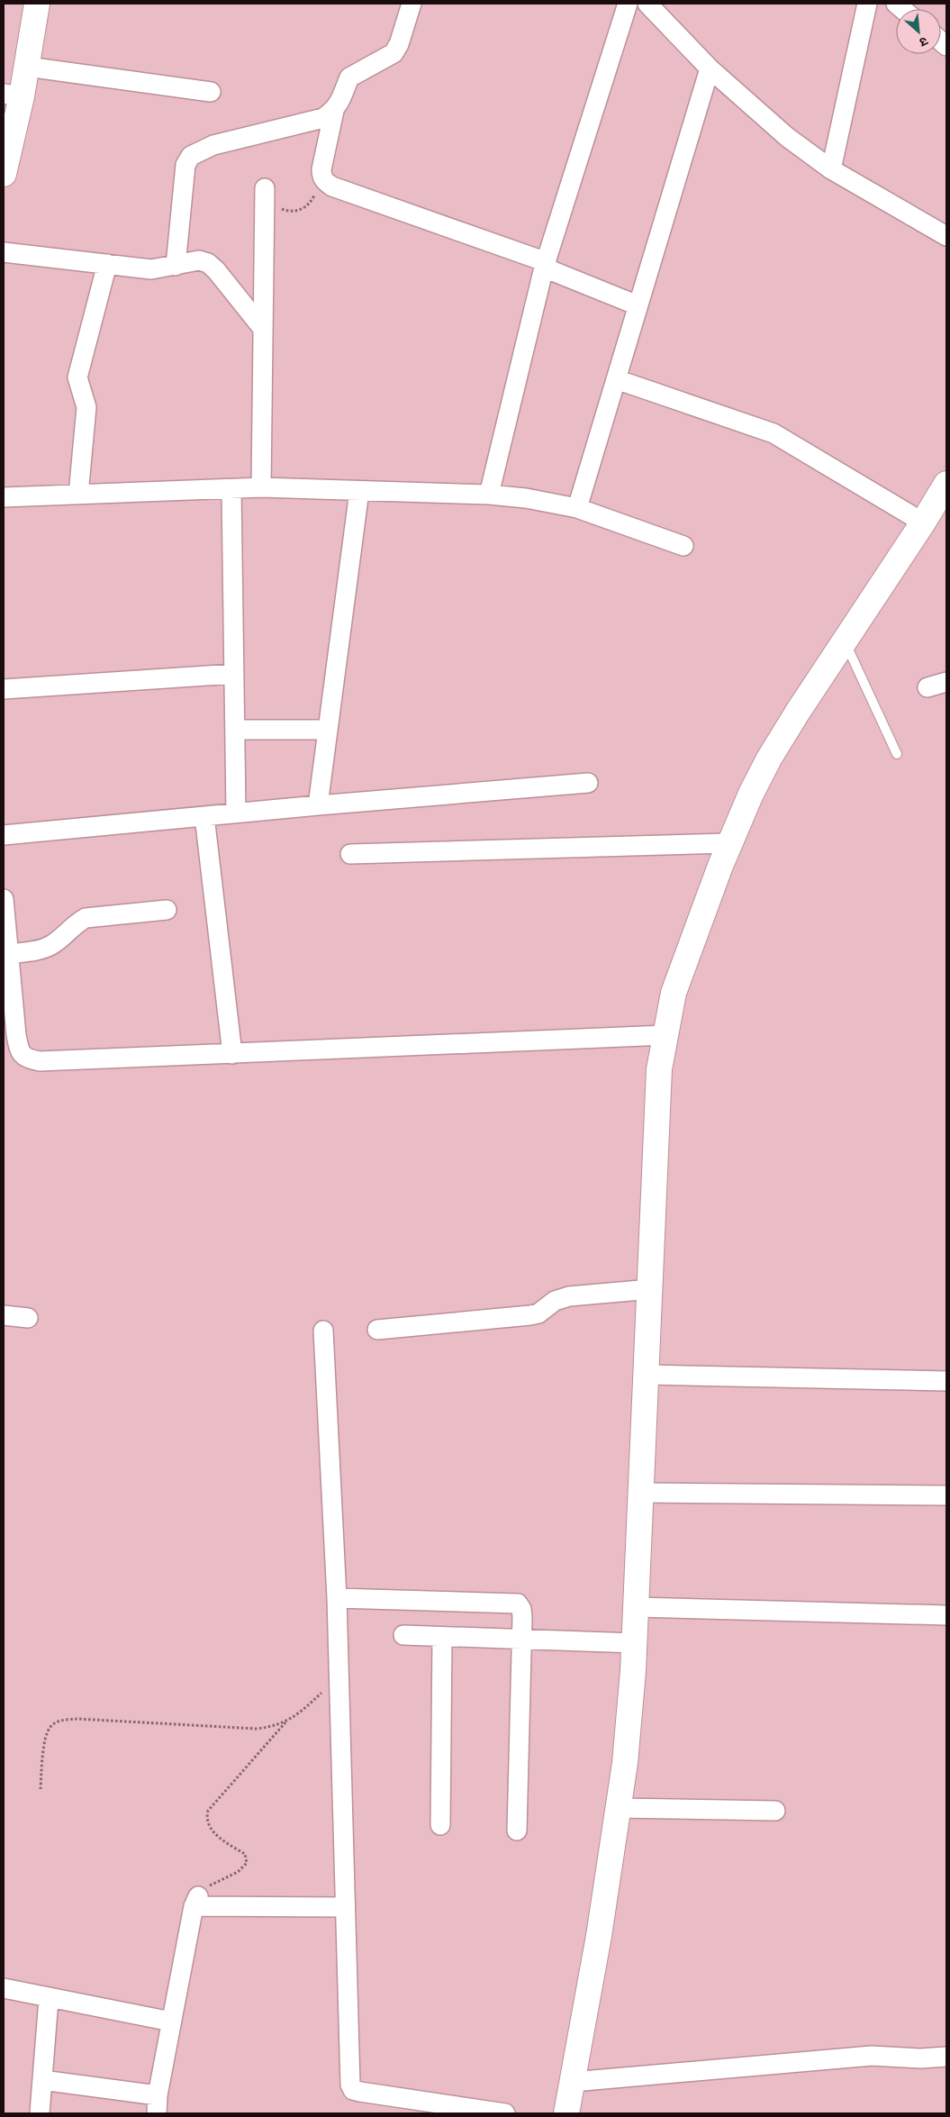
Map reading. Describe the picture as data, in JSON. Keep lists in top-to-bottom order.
{
  "north": "bottom right"
}
